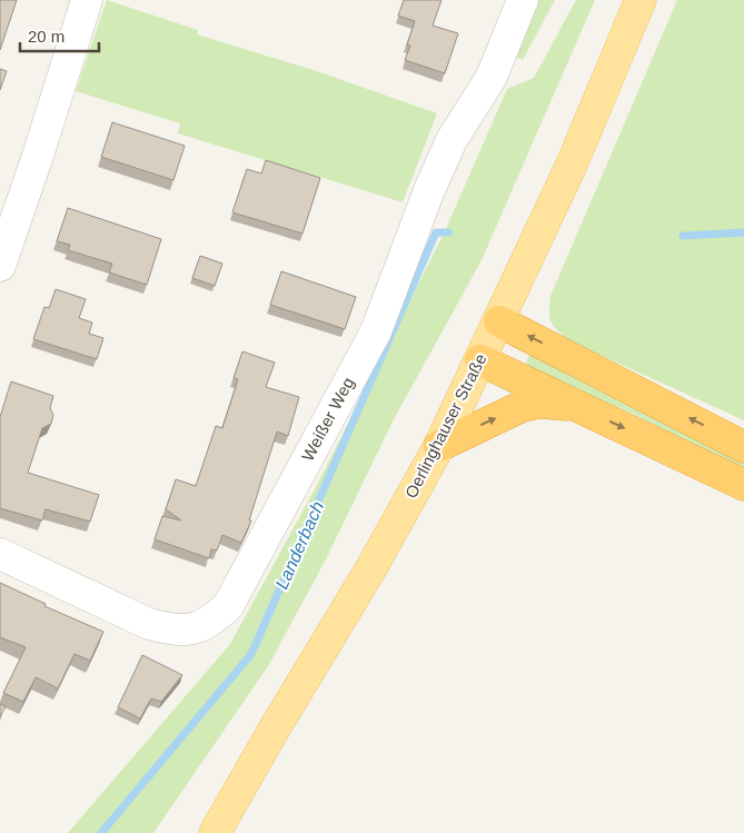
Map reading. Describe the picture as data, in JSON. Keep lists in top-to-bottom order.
{
  "streets": {
    "main road": ["Oerlinghauser Straße"],
    "street": ["Weißer Weg"]
  },
  "water": ["Landerbach"],
  "scale_bar": "20 m"
}
